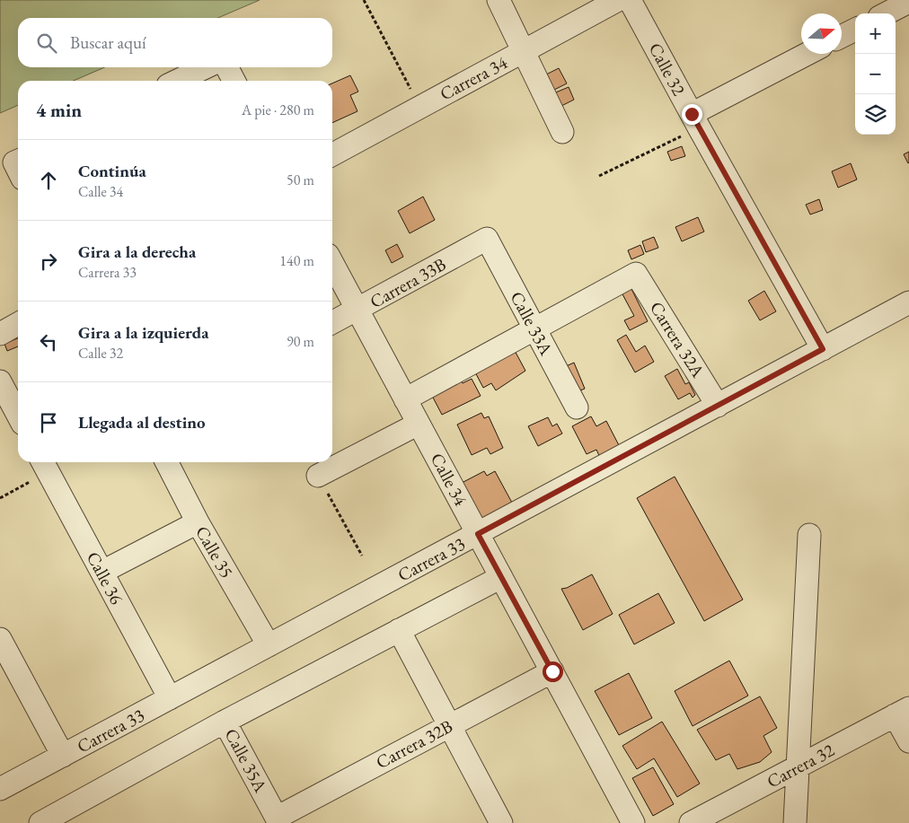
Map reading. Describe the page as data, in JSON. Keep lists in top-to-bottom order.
{
  "streets": {
    "street": [
      "Calle 32",
      "Carrera 34",
      "Carrera 33B",
      "Calle 33A",
      "Carrera 32A",
      "Calle 34",
      "Calle 35",
      "Carrera 33",
      "Calle 36",
      "Carrera 32B",
      "Calle 35A",
      "Carrera 32"
    ]
  },
  "crossings": [
    ["Calle 32", "Carrera 33"],
    ["Carrera 33B", "Calle 33A"],
    ["Carrera 33B", "Calle 34"],
    ["Calle 33A", "Carrera 32A"],
    ["Carrera 32A", "Carrera 33"],
    ["Calle 34", "Carrera 33"],
    ["Calle 34", "Carrera 32B"],
    ["Calle 35", "Carrera 33"],
    ["Carrera 33", "Calle 36"],
    ["Carrera 32B", "Calle 35A"]
  ],
  "north": "right",
  "page": {
    "map_buttons": ["+", "−"],
    "search": "Buscar aquí",
    "heading": ["4 min", "A pie · 280 m"],
    "list": [
      ["Continúa", "Calle 34", "50 m"],
      ["Gira a la derecha", "Carrera 33", "140 m"],
      ["Gira a la izquierda", "Calle 32", "90 m"],
      "Llegada al destino"
    ]
  }
}
